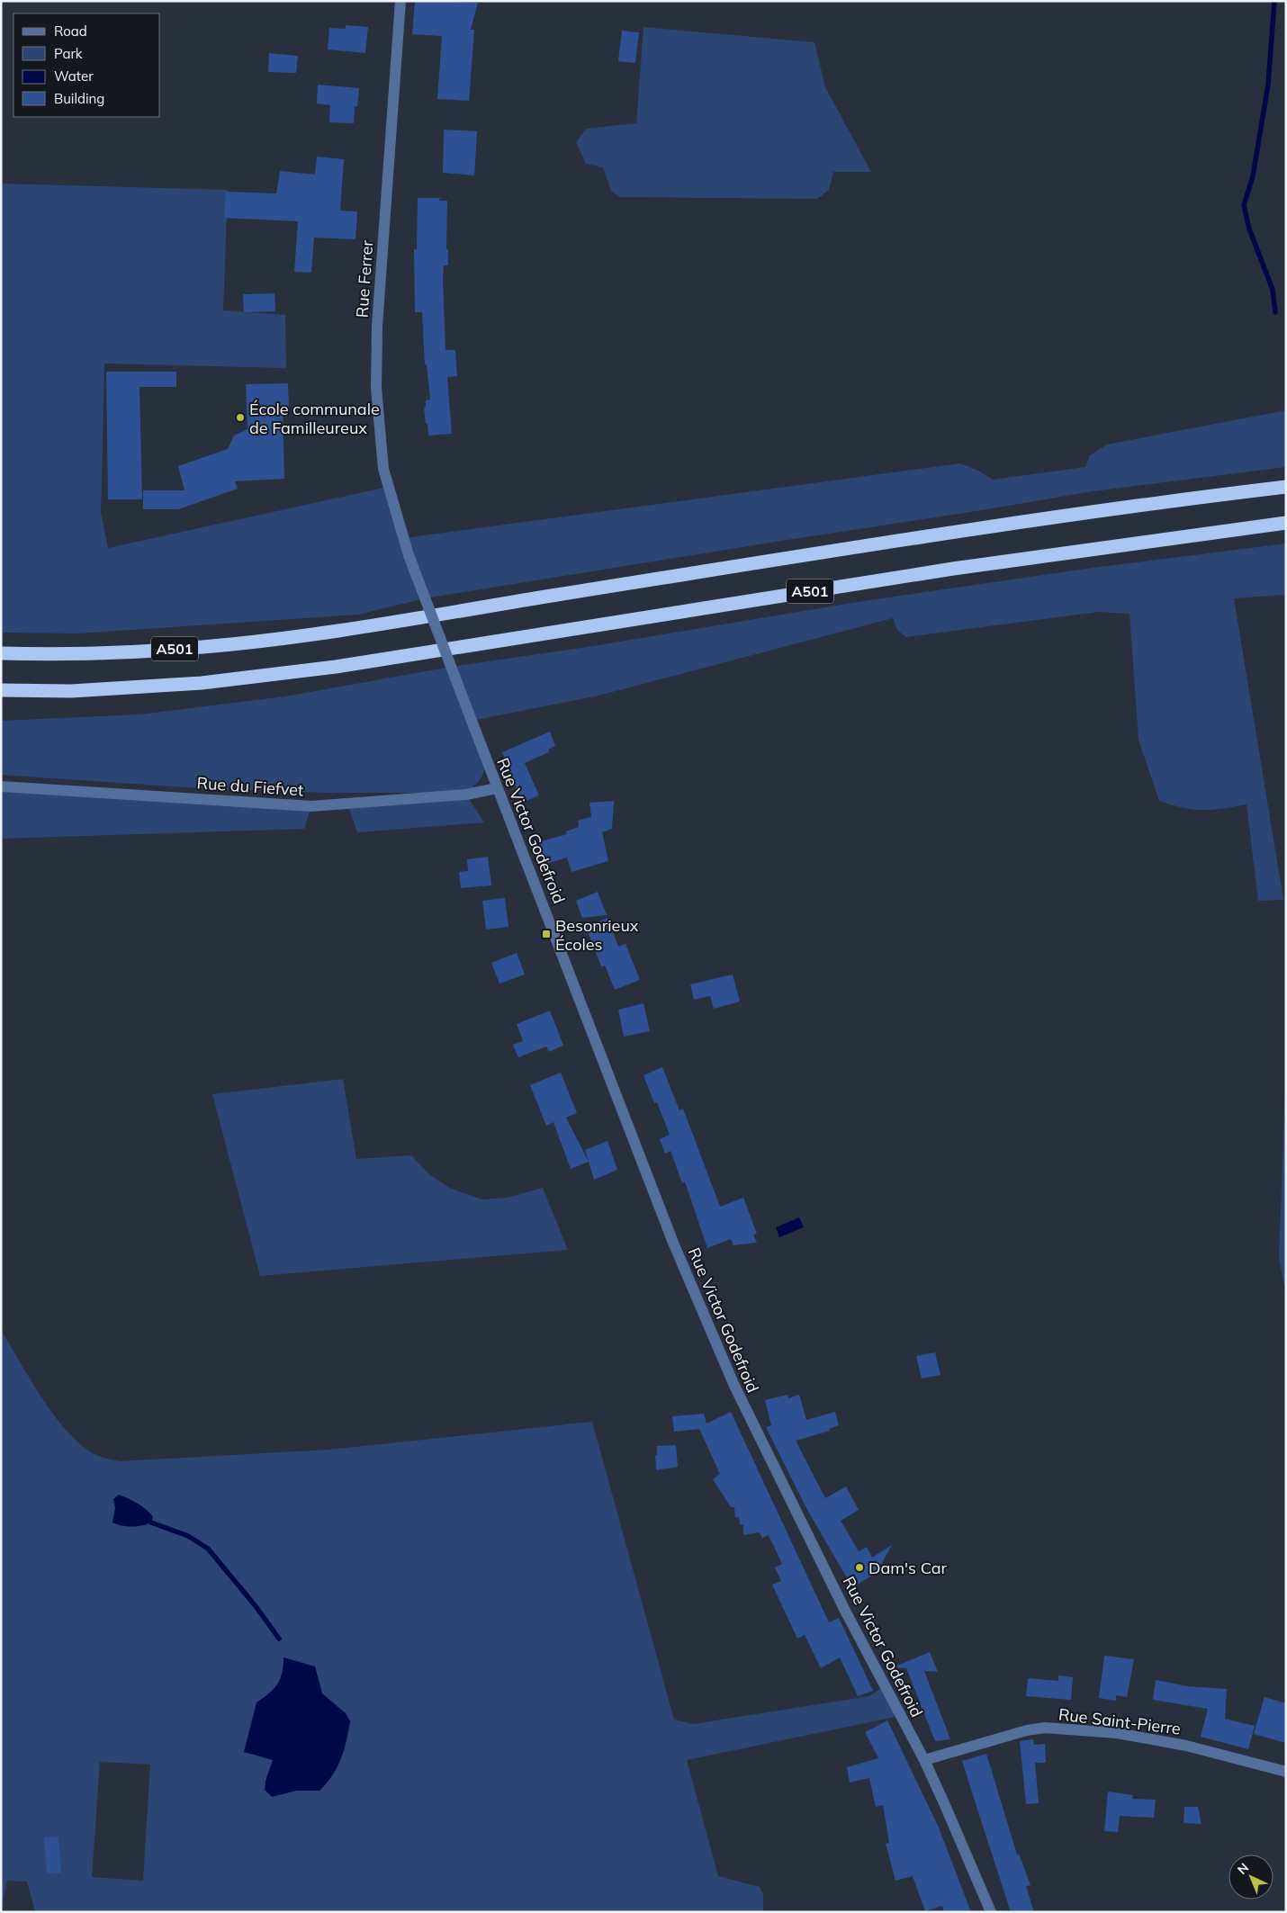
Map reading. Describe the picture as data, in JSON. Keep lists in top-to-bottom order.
{
  "streets": {
    "highway": ["A501"],
    "street": [
      "Rue Ferrer",
      "Rue du Fiefvet",
      "Rue Victor Godefroid",
      "Rue Saint-Pierre"
    ]
  },
  "crossings": [
    ["Rue Ferrer", "Rue Victor Godefroid"],
    ["Rue du Fiefvet", "Rue Victor Godefroid"],
    ["Rue Victor Godefroid", "Rue Saint-Pierre"]
  ],
  "places": {
    "other": ["École communale de Familleureux", "Dam's Car"],
    "transit": ["Besonrieux Écoles"]
  },
  "legend": [
    "Road",
    "Park",
    "Water",
    "Building"
  ],
  "north": "top left"
}
